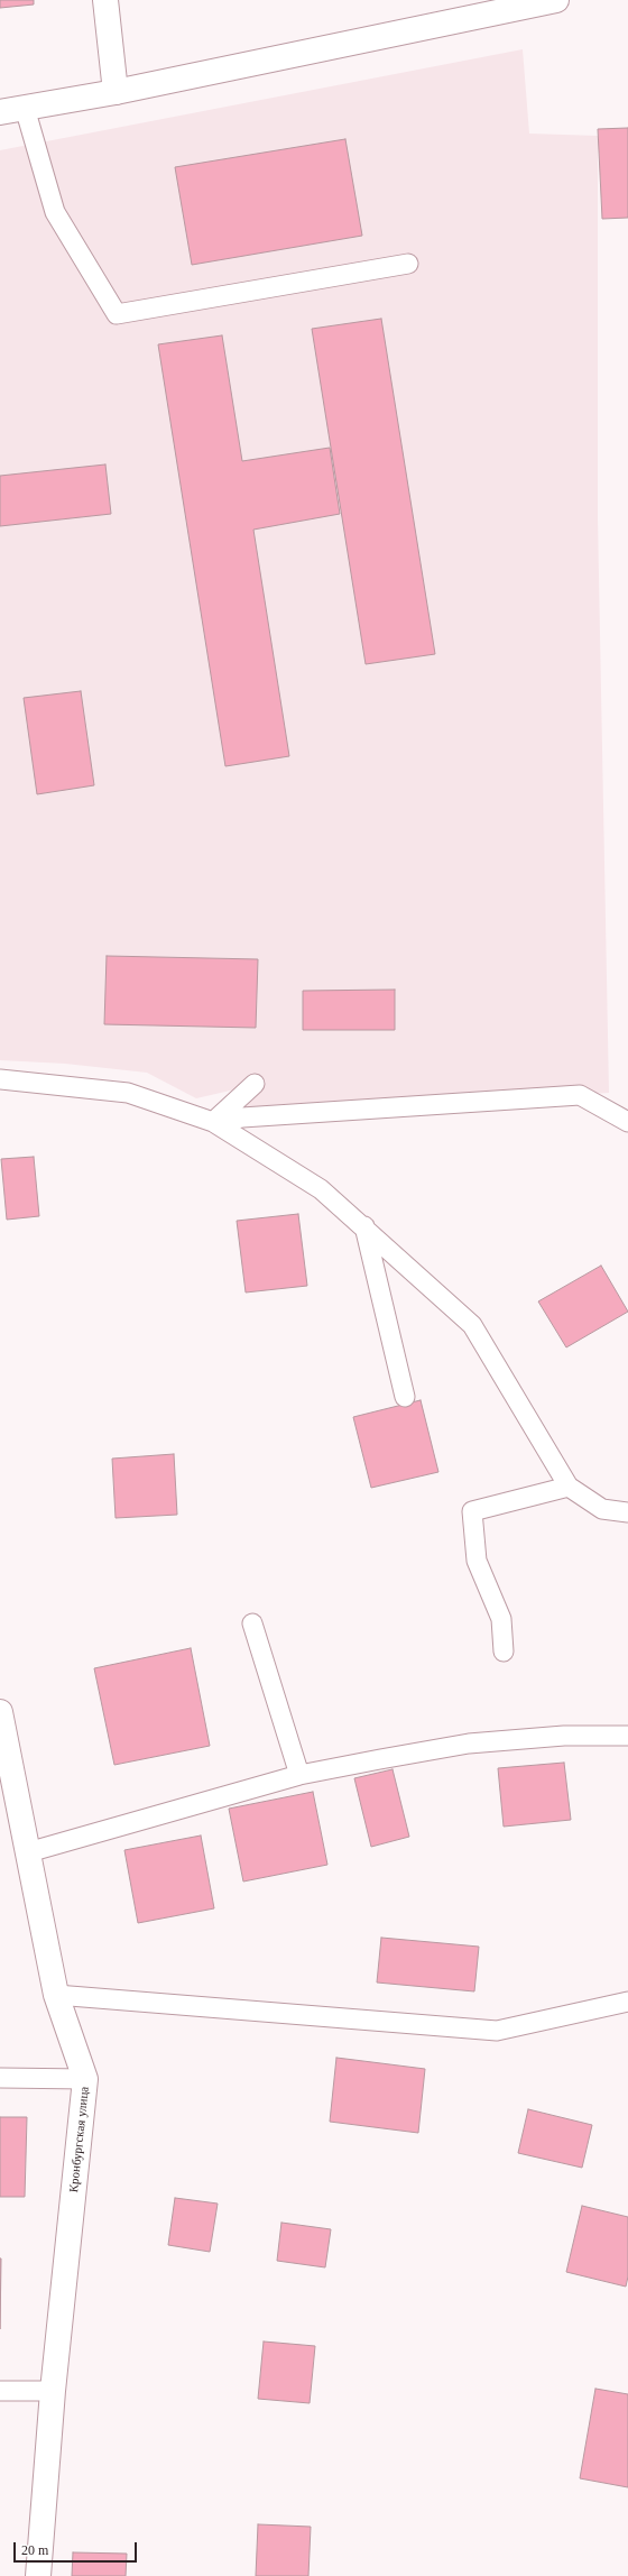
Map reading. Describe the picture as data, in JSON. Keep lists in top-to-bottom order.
{
  "streets": {
    "street": ["Кронбургская улица"]
  },
  "scale_bar": "20 m"
}
